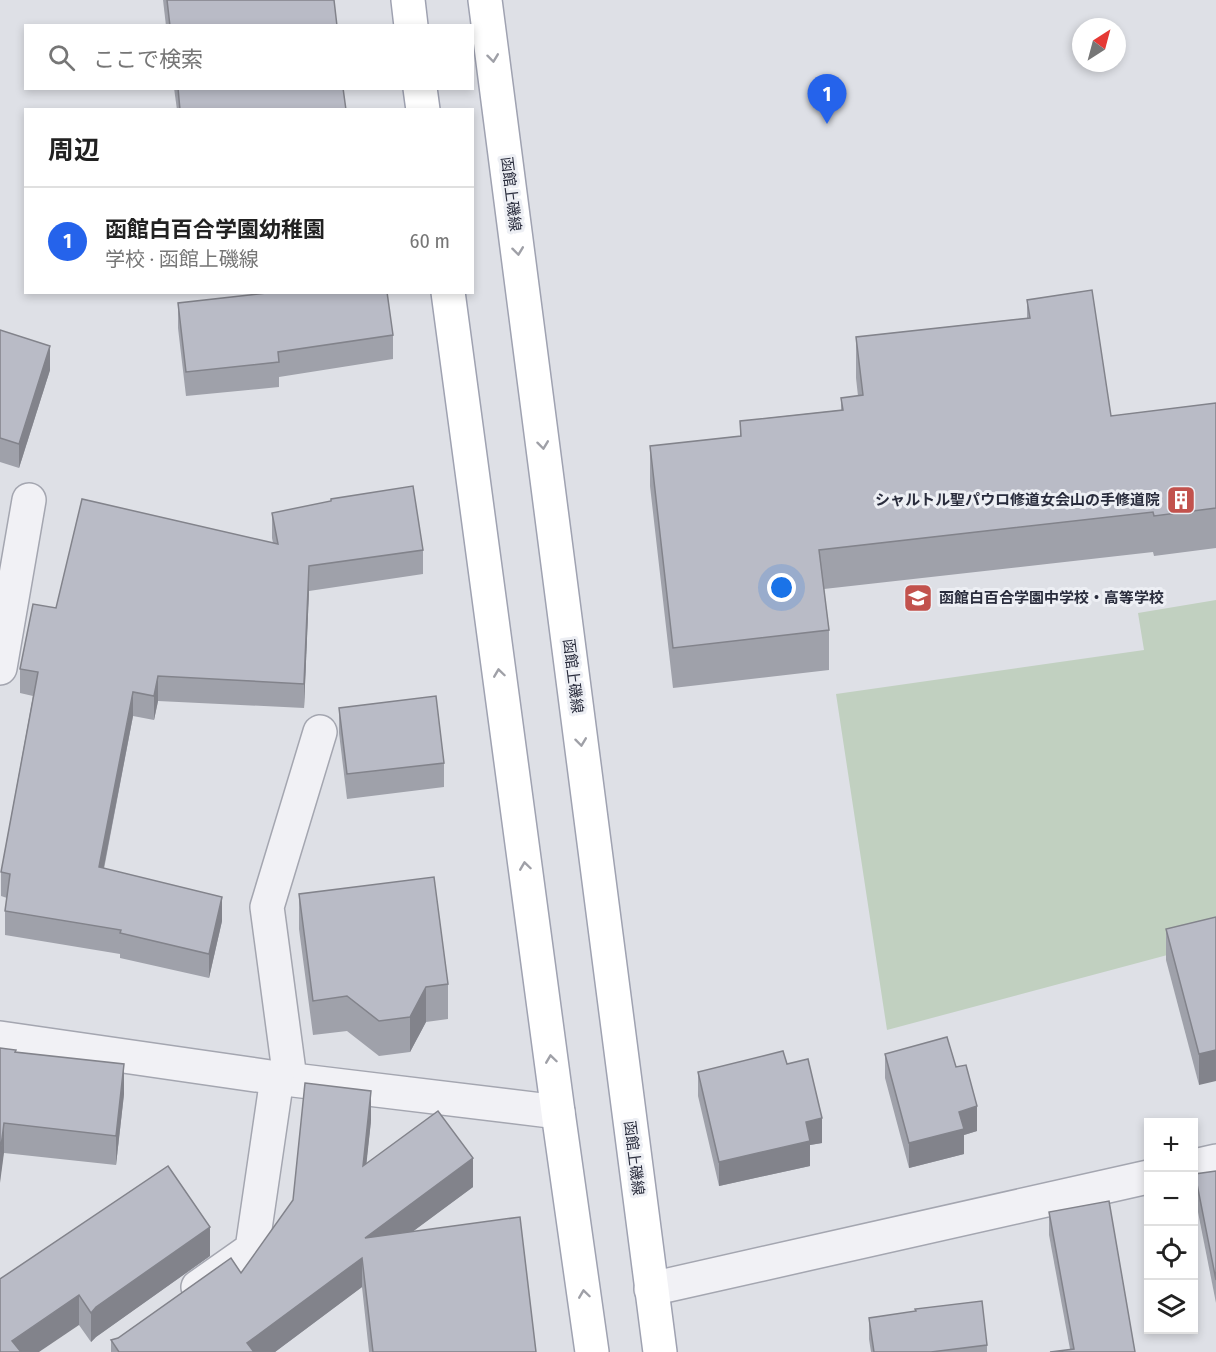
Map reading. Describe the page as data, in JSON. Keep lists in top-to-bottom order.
{
  "streets": {
    "main road": ["函館上磯線"]
  },
  "places": {
    "building": ["シャルトル聖パウロ修道女会山の手修道院"],
    "school or university": ["函館白百合学園中学校・高等学校"]
  },
  "north": "top right",
  "page": {
    "search": "ここで検索",
    "pins": "1",
    "heading": "周辺",
    "list": [
      {
        "mark": "1",
        "name": "函館白百合学園幼稚園",
        "note": "学校 · 函館上磯線",
        "value": "60 m"
      }
    ],
    "map_buttons": ["+", "−"]
  }
}
